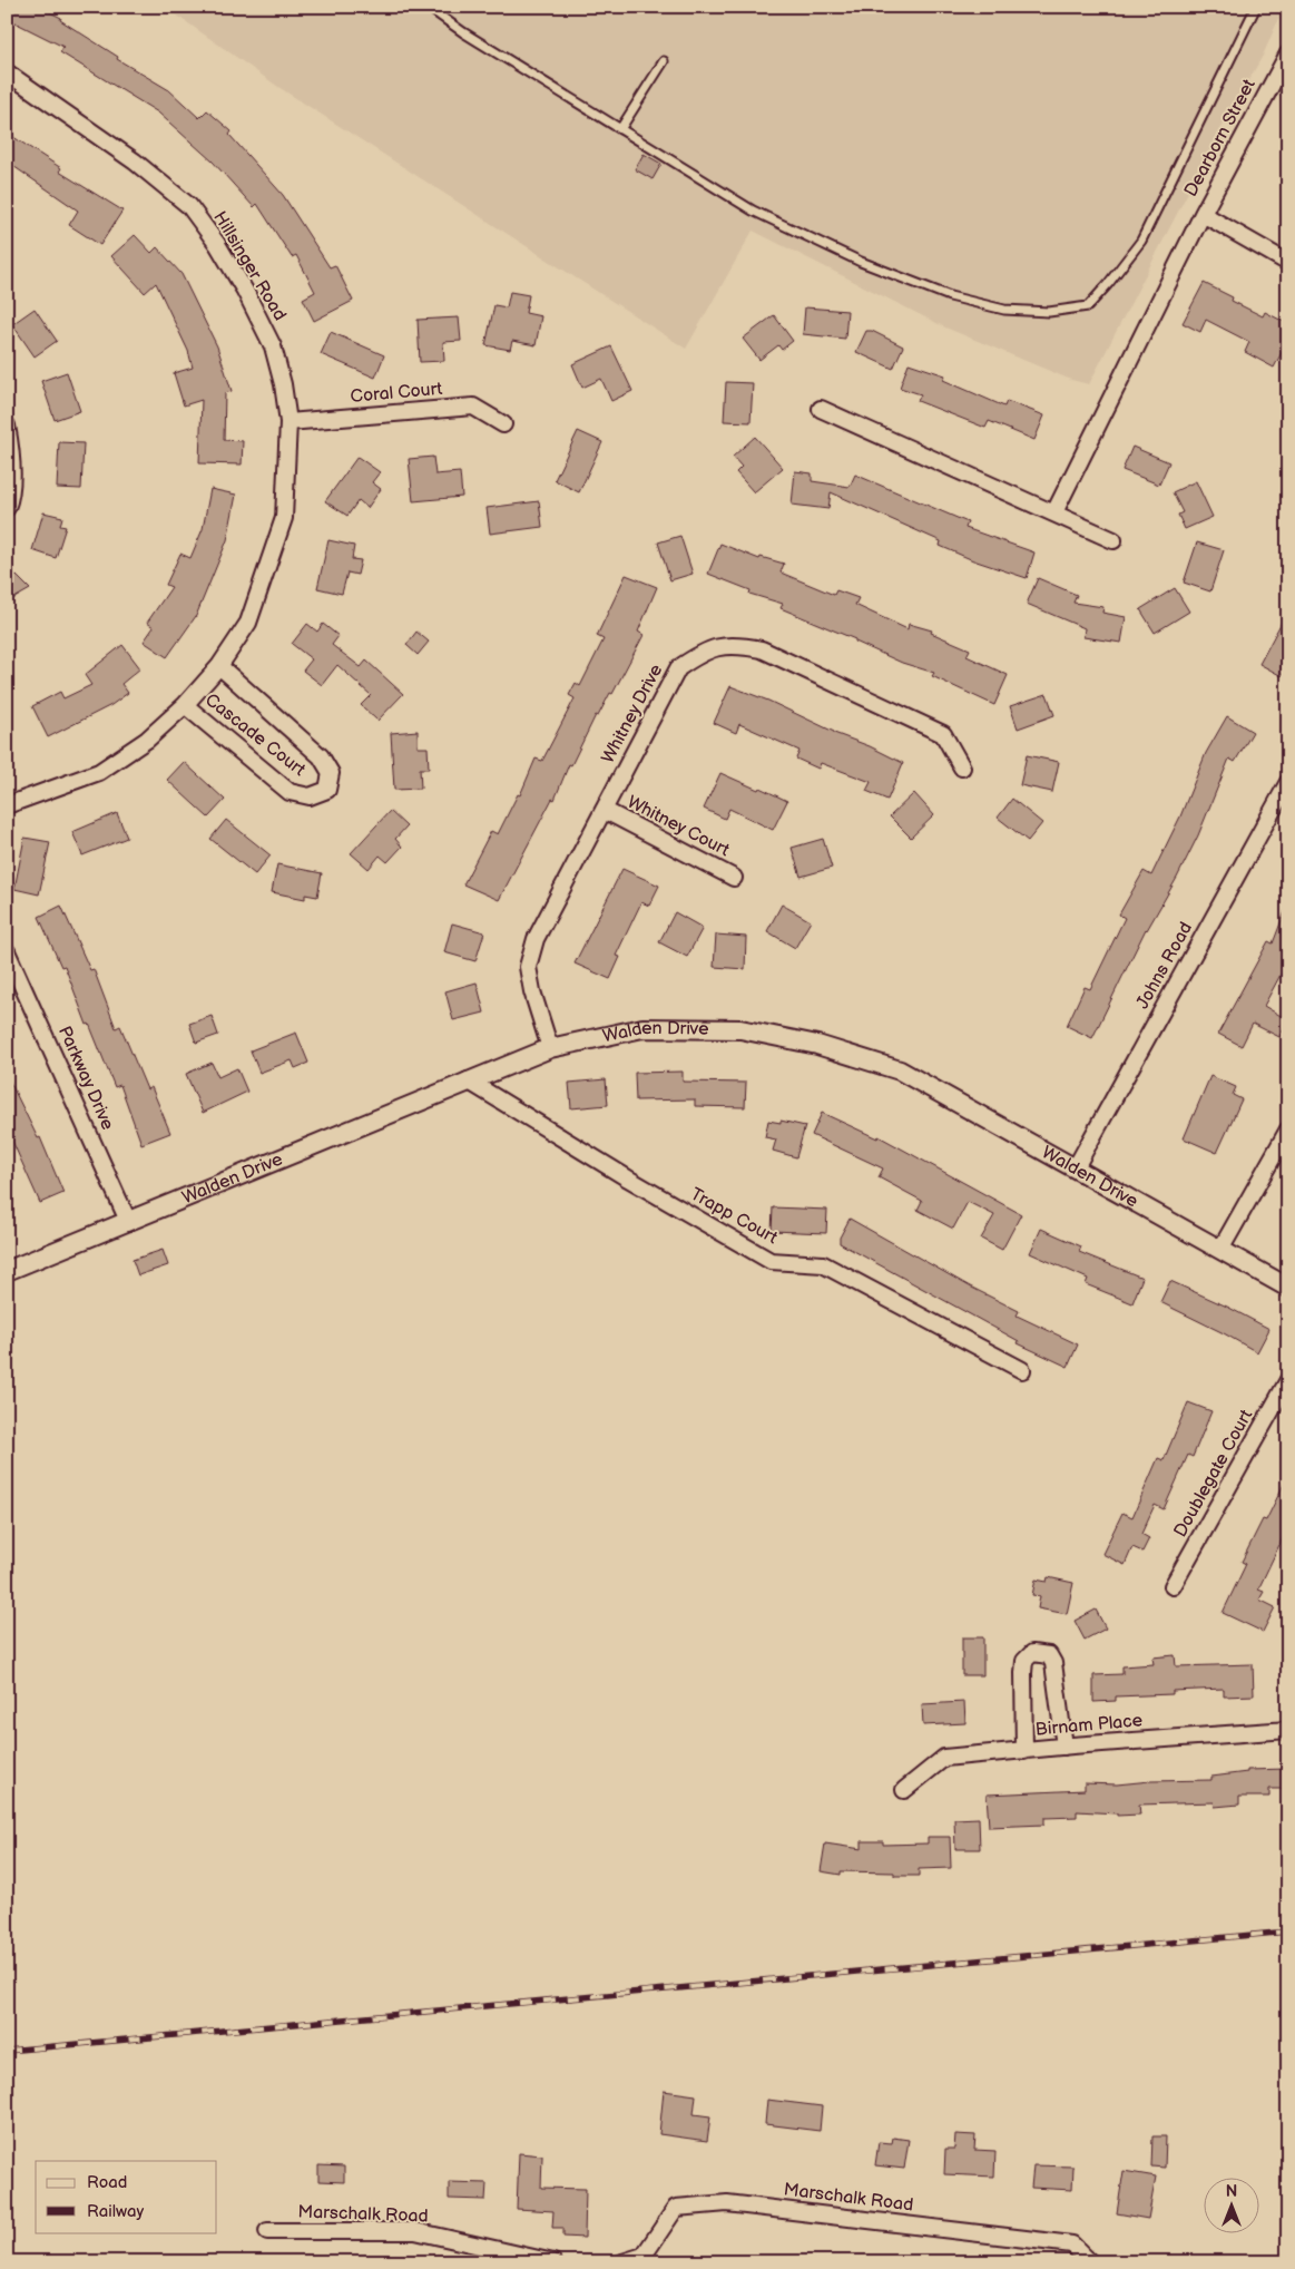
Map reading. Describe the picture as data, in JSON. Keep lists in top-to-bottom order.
{
  "streets": {
    "street": [
      "Dearborn Street",
      "Hillsinger Road",
      "Coral Court",
      "Whitney Drive",
      "Cascade Court",
      "Whitney Court",
      "Johns Road",
      "Walden Drive",
      "Parkway Drive",
      "Trapp Court",
      "Doublegate Court",
      "Birnam Place",
      "Marschalk Road"
    ]
  },
  "crossings": [
    ["Hillsinger Road", "Coral Court"],
    ["Hillsinger Road", "Cascade Court"],
    ["Whitney Drive", "Whitney Court"],
    ["Whitney Drive", "Walden Drive"],
    ["Johns Road", "Walden Drive"],
    ["Walden Drive", "Parkway Drive"],
    ["Walden Drive", "Trapp Court"]
  ],
  "legend": ["Road", "Railway"],
  "north": "top"
}
